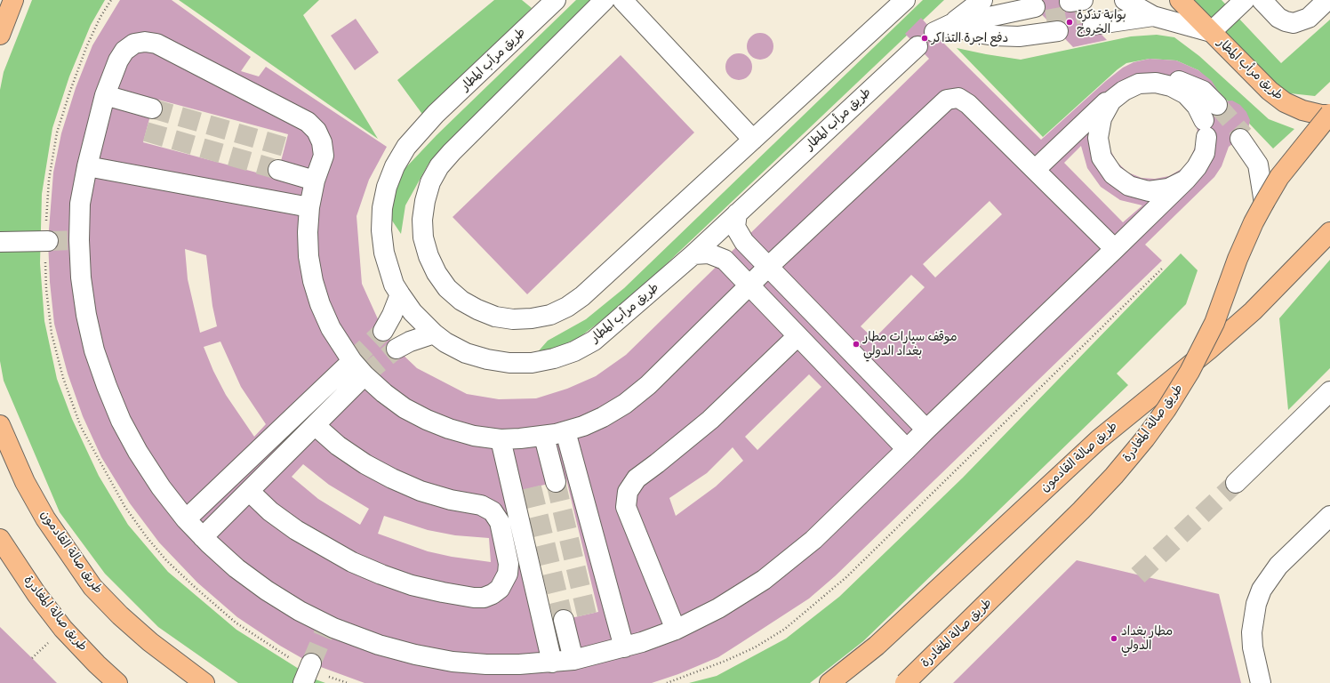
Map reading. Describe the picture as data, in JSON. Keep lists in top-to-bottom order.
{
  "streets": {
    "main road": ["طريق مرأب المطار", "طريق صالة المغادرة", "طريق صالة القادمون"]
  },
  "crossings": [
    ["طريق مرأب المطار", "طريق صالة المغادرة"]
  ],
  "places": [
    "بوابة تذكرة الخروج",
    "دفع اجرة التذاكر",
    "موقف سيارات مطار بغداد الدولي",
    "مطار بغداد الدولي"
  ]
}
